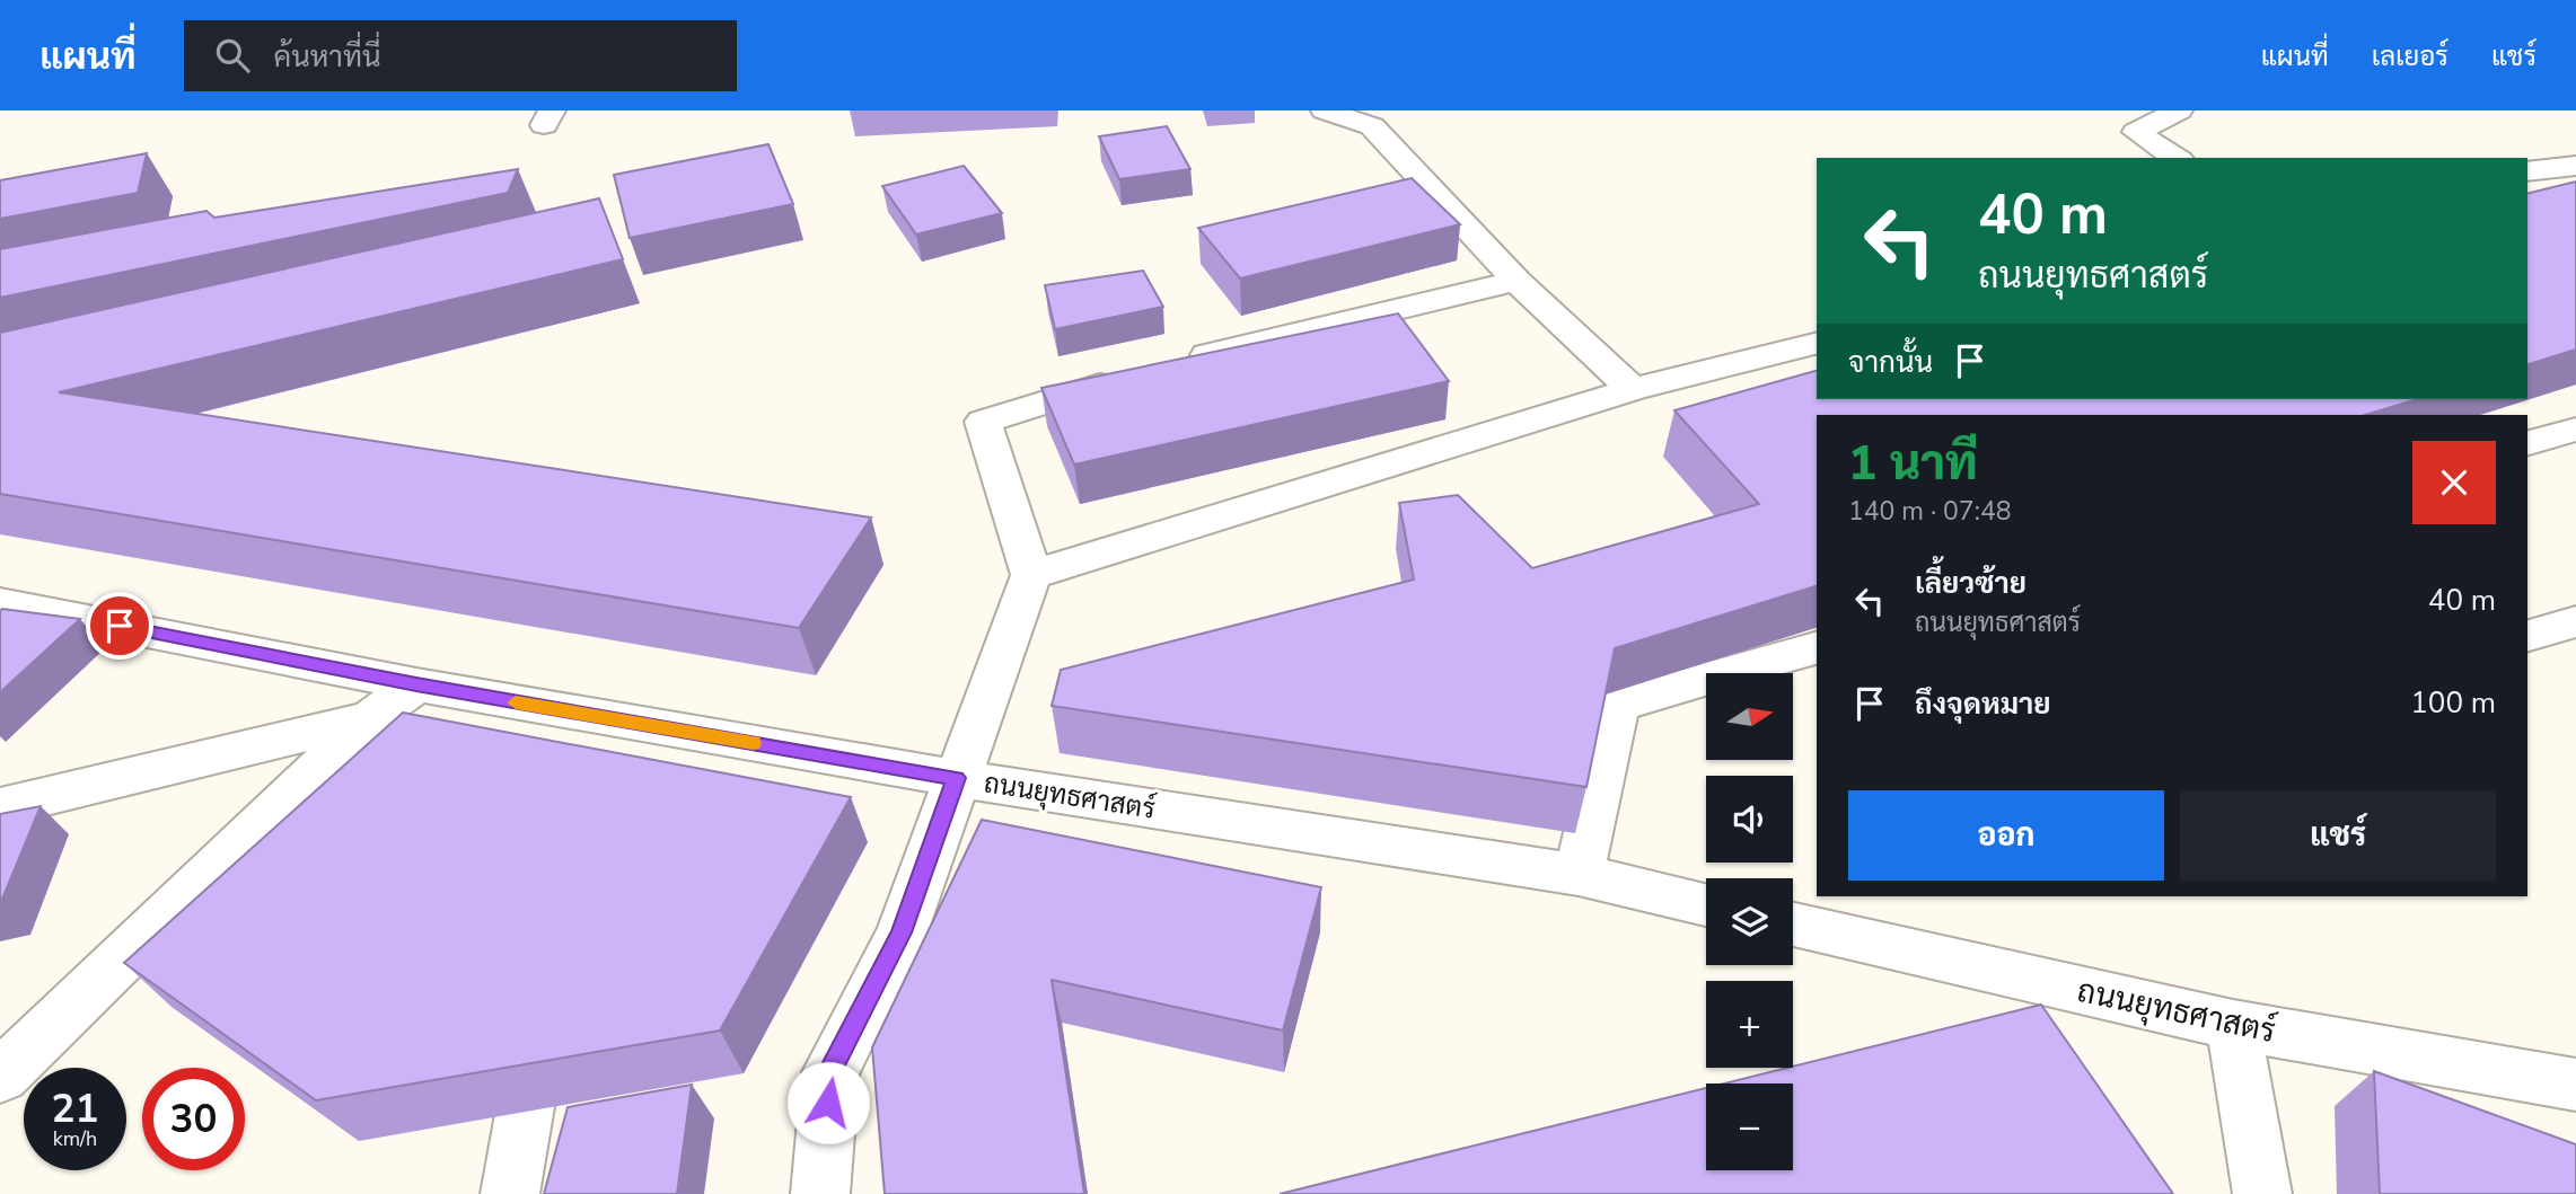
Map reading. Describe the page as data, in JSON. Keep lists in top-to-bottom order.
{
  "streets": {
    "street": ["ถนนยุทธศาสตร์"]
  },
  "north": "right",
  "page": {
    "header": "แผนที่",
    "search": "ค้นหาที่นี่",
    "nav": ["แผนที่", "เลเยอร์", "แชร์"],
    "turn": ["40 m", "ถนนยุทธศาสตร์"],
    "then": "จากนั้น",
    "heading": ["1 นาที", "140 m · 07:48"],
    "list": [
      {
        "name": "เลี้ยวซ้าย",
        "note": "ถนนยุทธศาสตร์",
        "value": "40 m"
      },
      {
        "name": "ถึงจุดหมาย",
        "value": "100 m"
      }
    ],
    "map_buttons": ["+", "−"],
    "buttons": ["ออก", "แชร์"],
    "speed": "21 km/h",
    "limit": "30"
  }
}
